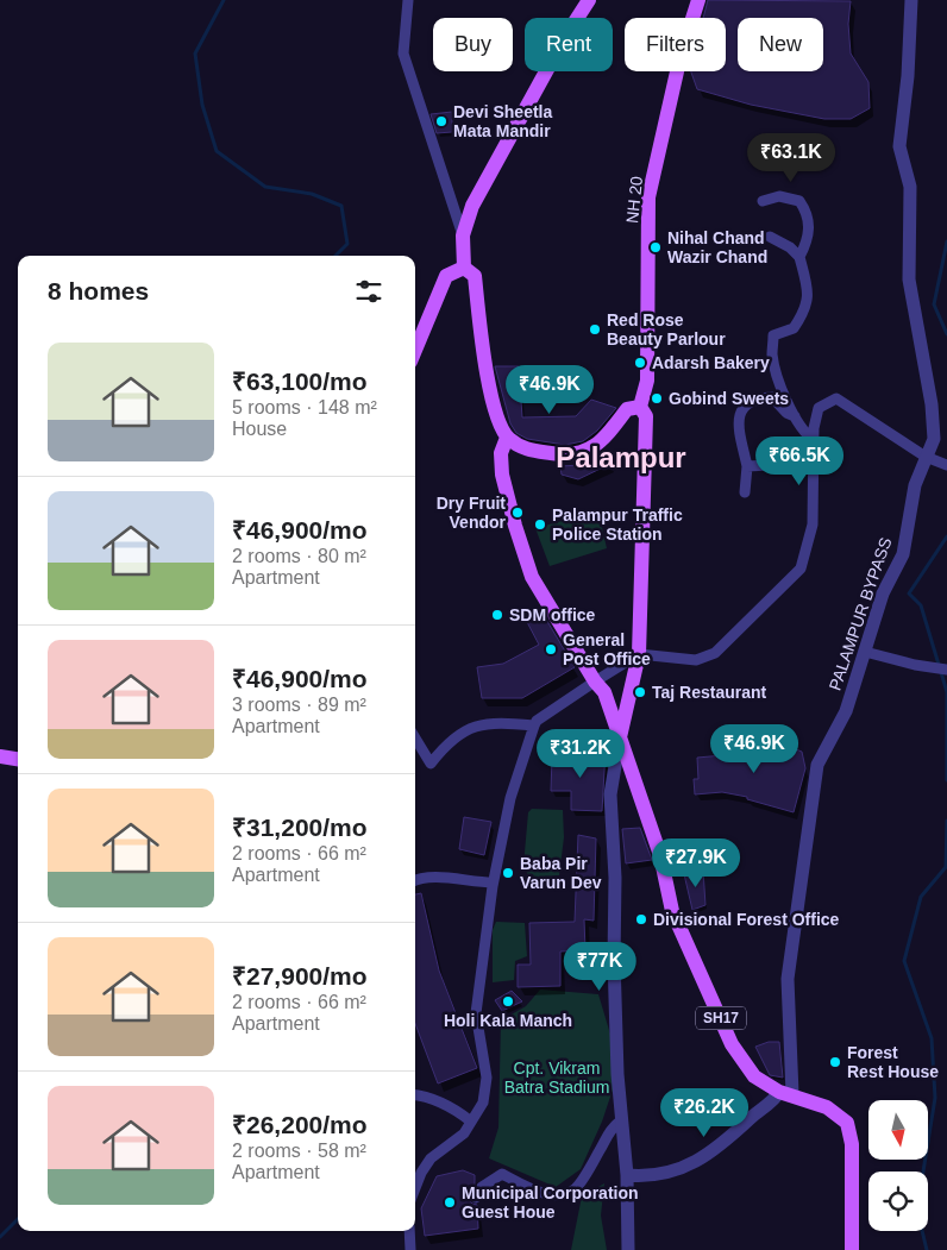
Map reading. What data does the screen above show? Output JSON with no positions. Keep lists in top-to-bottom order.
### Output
{
  "streets": {
    "main road": ["NH 20", "SH17"],
    "street": ["PALAMPUR BYPASS"]
  },
  "crossings": [
    ["PALAMPUR BYPASS", "SH17"]
  ],
  "districts": ["Palampur"],
  "parks": ["Cpt. Vikram Batra Stadium"],
  "places": [
    "Devi Sheetla Mata Mandir",
    "Nihal Chand Wazir Chand",
    "Red Rose Beauty Parlour",
    "Adarsh Bakery",
    "Gobind Sweets",
    "Dry Fruit Vendor",
    "Palampur Traffic Police Station",
    "SDM office",
    "General Post Office",
    "Taj Restaurant",
    "Baba Pir Varun Dev",
    "Divisional Forest Office",
    "Holi Kala Manch",
    "Forest Rest House",
    "Municipal Corporation Guest Houe"
  ],
  "north": "bottom",
  "page": {
    "chip": [
      "Buy",
      "Rent",
      "Filters",
      "New"
    ],
    "price": [
      "₹63.1K",
      "₹46.9K",
      "₹66.5K",
      "₹46.9K",
      "₹31.2K",
      "₹27.9K",
      "₹77K",
      "₹26.2K"
    ],
    "heading": "8 homes",
    "list": [
      {
        "name": "₹63,100/mo",
        "note": "5 rooms · 148 m² · House"
      },
      {
        "name": "₹46,900/mo",
        "note": "2 rooms · 80 m² · Apartment"
      },
      {
        "name": "₹46,900/mo",
        "note": "3 rooms · 89 m² · Apartment"
      },
      {
        "name": "₹31,200/mo",
        "note": "2 rooms · 66 m² · Apartment"
      },
      {
        "name": "₹27,900/mo",
        "note": "2 rooms · 66 m² · Apartment"
      },
      {
        "name": "₹26,200/mo",
        "note": "2 rooms · 58 m² · Apartment"
      }
    ]
  }
}
